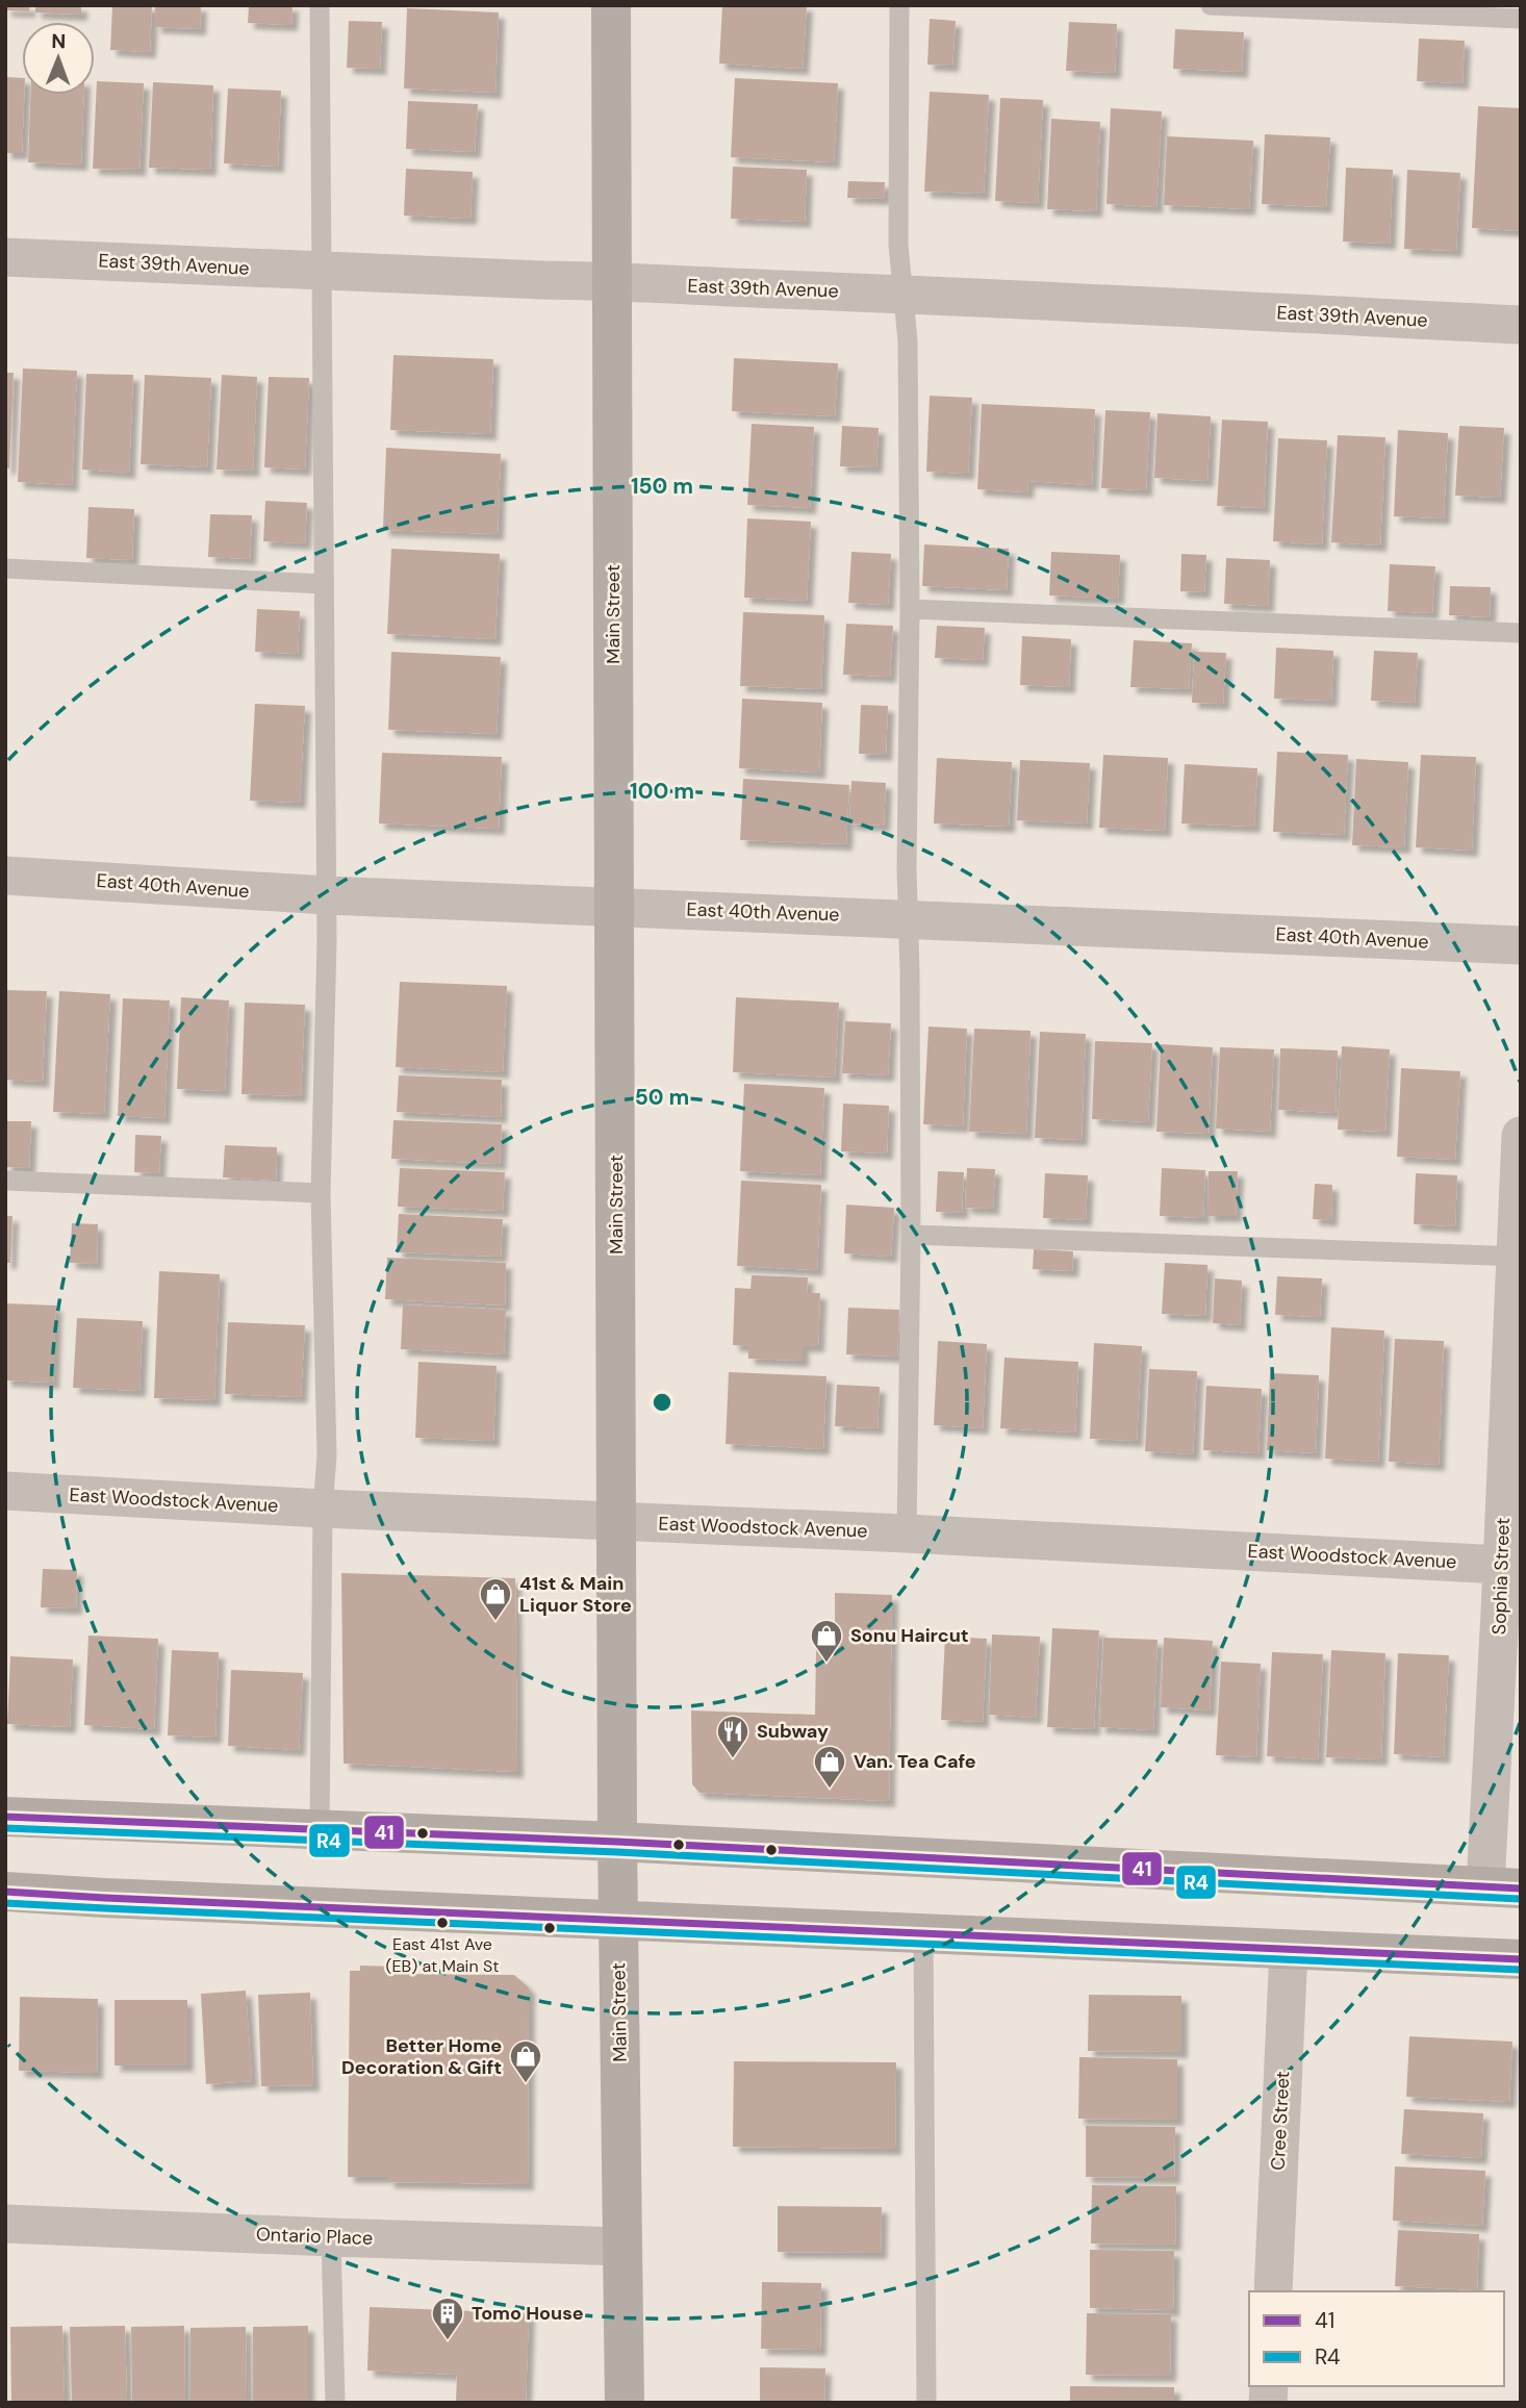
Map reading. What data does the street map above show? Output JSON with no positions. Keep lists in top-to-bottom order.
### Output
{
  "streets": {
    "main road": ["Main Street"],
    "street": [
      "East 39th Avenue",
      "East 40th Avenue",
      "East Woodstock Avenue",
      "Sophia Street",
      "Cree Street",
      "Ontario Place"
    ]
  },
  "crossings": [
    ["East 39th Avenue", "Main Street"],
    ["Main Street", "East 40th Avenue"],
    ["Main Street", "East Woodstock Avenue"],
    ["Main Street", "Ontario Place"],
    ["East Woodstock Avenue", "Sophia Street"]
  ],
  "places": {
    "shop": [
      "41st & Main Liquor Store",
      "Sonu Haircut",
      "Van. Tea Cafe",
      "Better Home Decoration & Gift"
    ],
    "restaurant": ["Subway"],
    "other": ["East 41st Ave (EB) at Main St"],
    "building": ["Tomo House"]
  },
  "lines": ["transit line 41", "transit line R4"],
  "legend": ["41", "R4"],
  "north": "top",
  "rings": ["150 m", "100 m", "50 m"]
}
